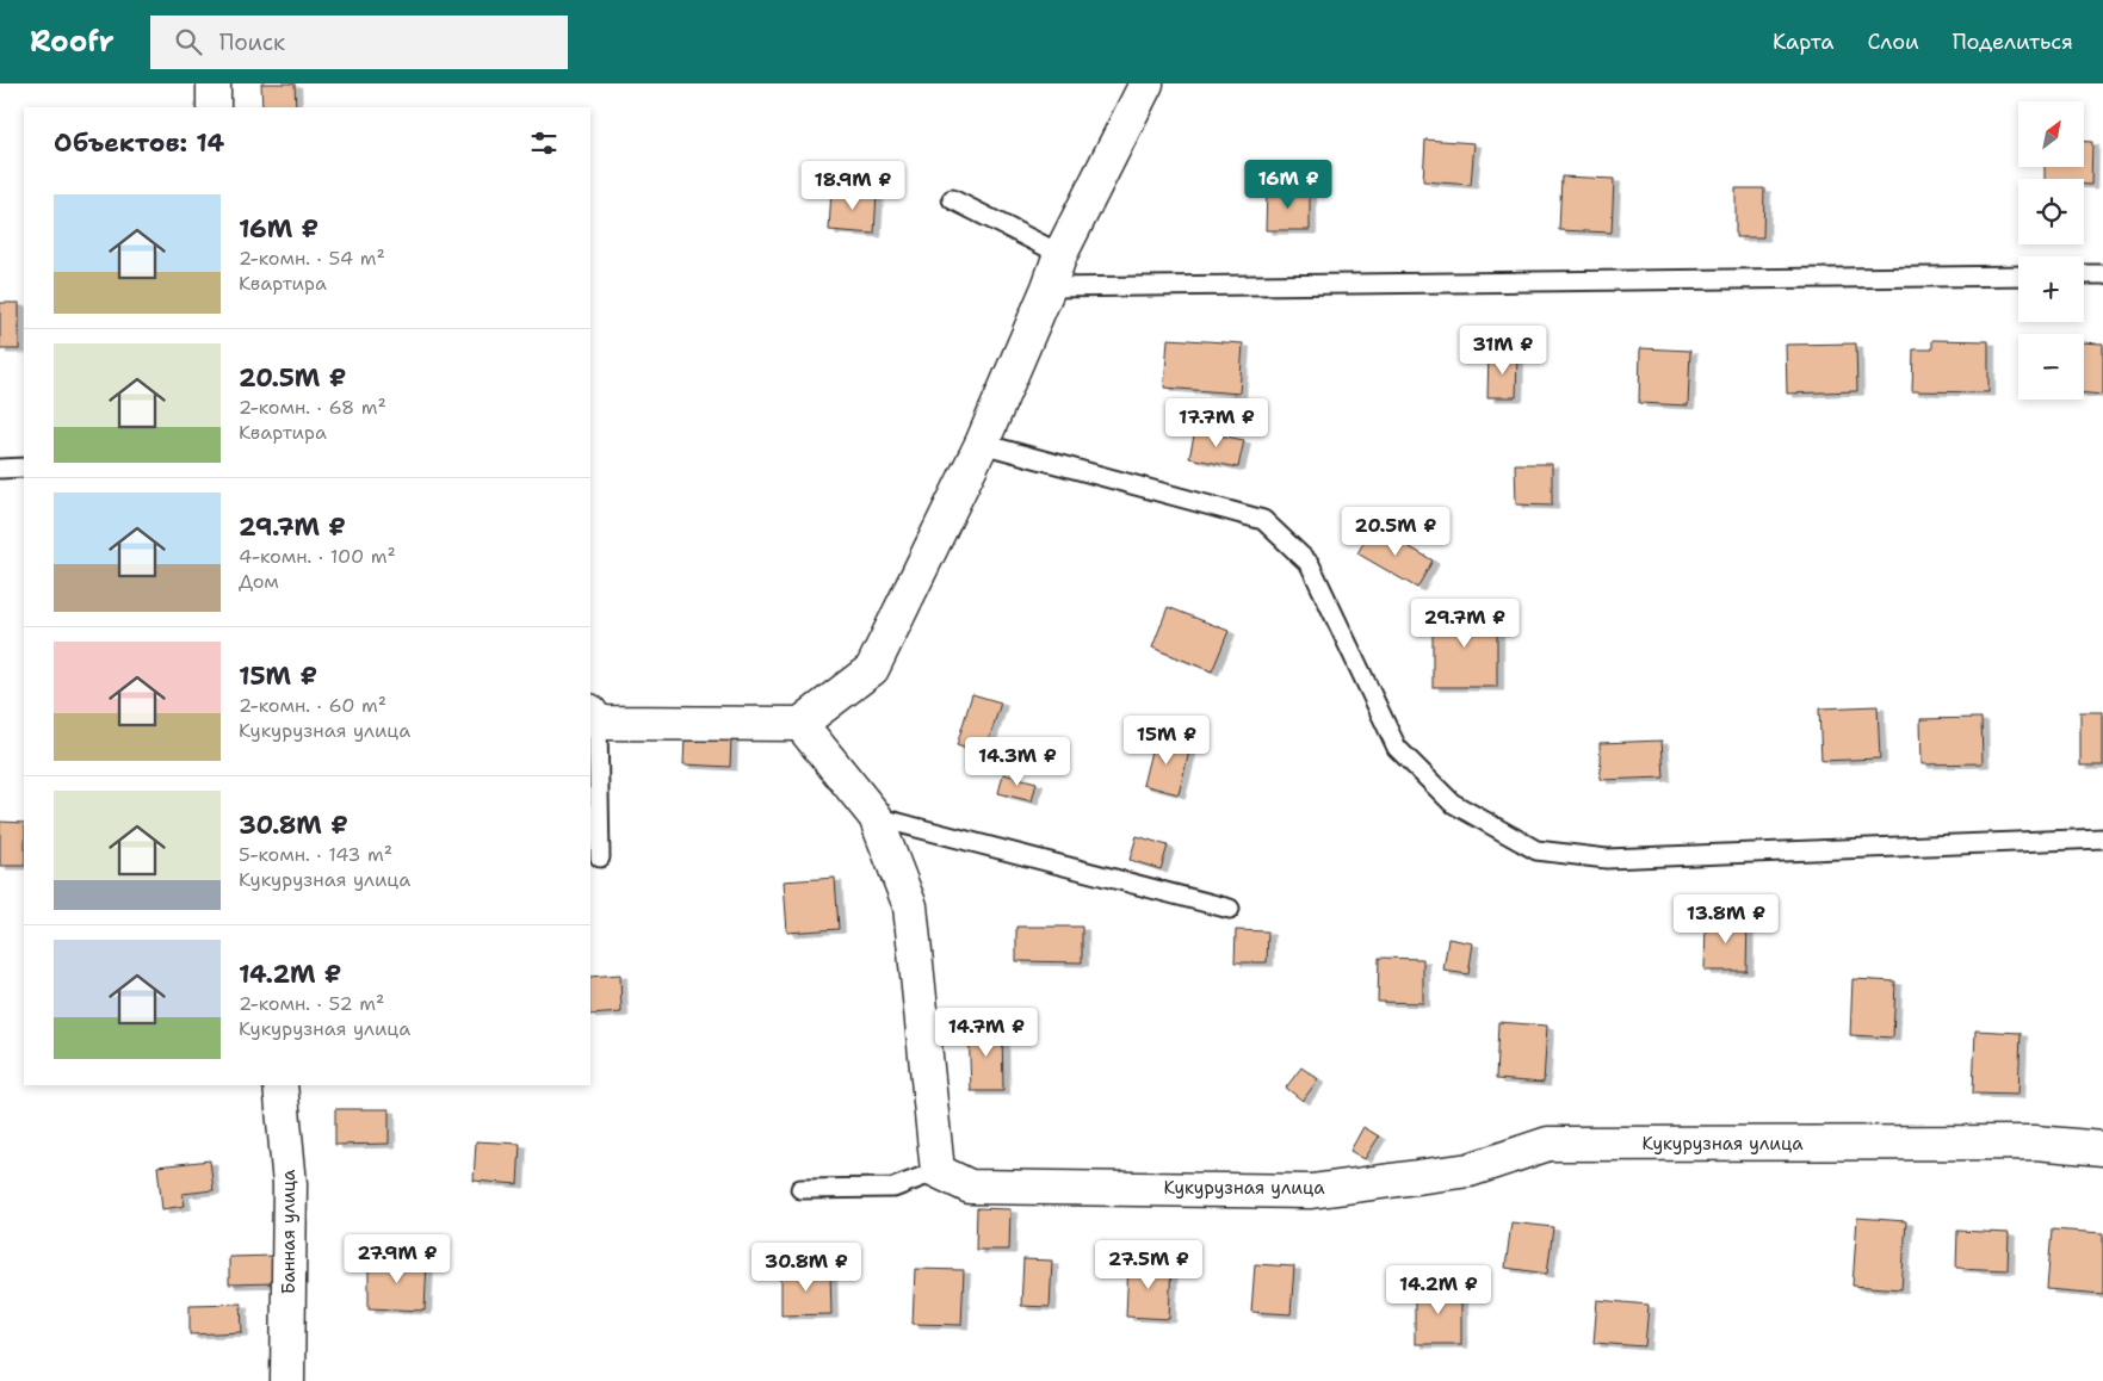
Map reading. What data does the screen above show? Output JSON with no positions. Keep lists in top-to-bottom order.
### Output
{
  "streets": {
    "street": ["Кукурузная улица", "Банная улица"]
  },
  "north": "top right",
  "page": {
    "header": "Roofr",
    "search": "Поиск",
    "nav": ["Карта", "Слои", "Поделиться"],
    "map_buttons": ["+", "−"],
    "heading": "Объектов: 14",
    "price": [
      "16M ₽",
      "18.9M ₽",
      "31M ₽",
      "17.7M ₽",
      "20.5M ₽",
      "29.7M ₽",
      "15M ₽",
      "14.3M ₽",
      "13.8M ₽",
      "14.7M ₽",
      "27.9M ₽",
      "27.5M ₽",
      "30.8M ₽",
      "14.2M ₽"
    ],
    "list": [
      {
        "name": "16M ₽",
        "note": "2-комн. · 54 m² · Квартира"
      },
      {
        "name": "20.5M ₽",
        "note": "2-комн. · 68 m² · Квартира"
      },
      {
        "name": "29.7M ₽",
        "note": "4-комн. · 100 m² · Дом"
      },
      {
        "name": "15M ₽",
        "note": "2-комн. · 60 m² · Кукурузная улица"
      },
      {
        "name": "30.8M ₽",
        "note": "5-комн. · 143 m² · Кукурузная улица"
      },
      {
        "name": "14.2M ₽",
        "note": "2-комн. · 52 m² · Кукурузная улица"
      }
    ]
  }
}
